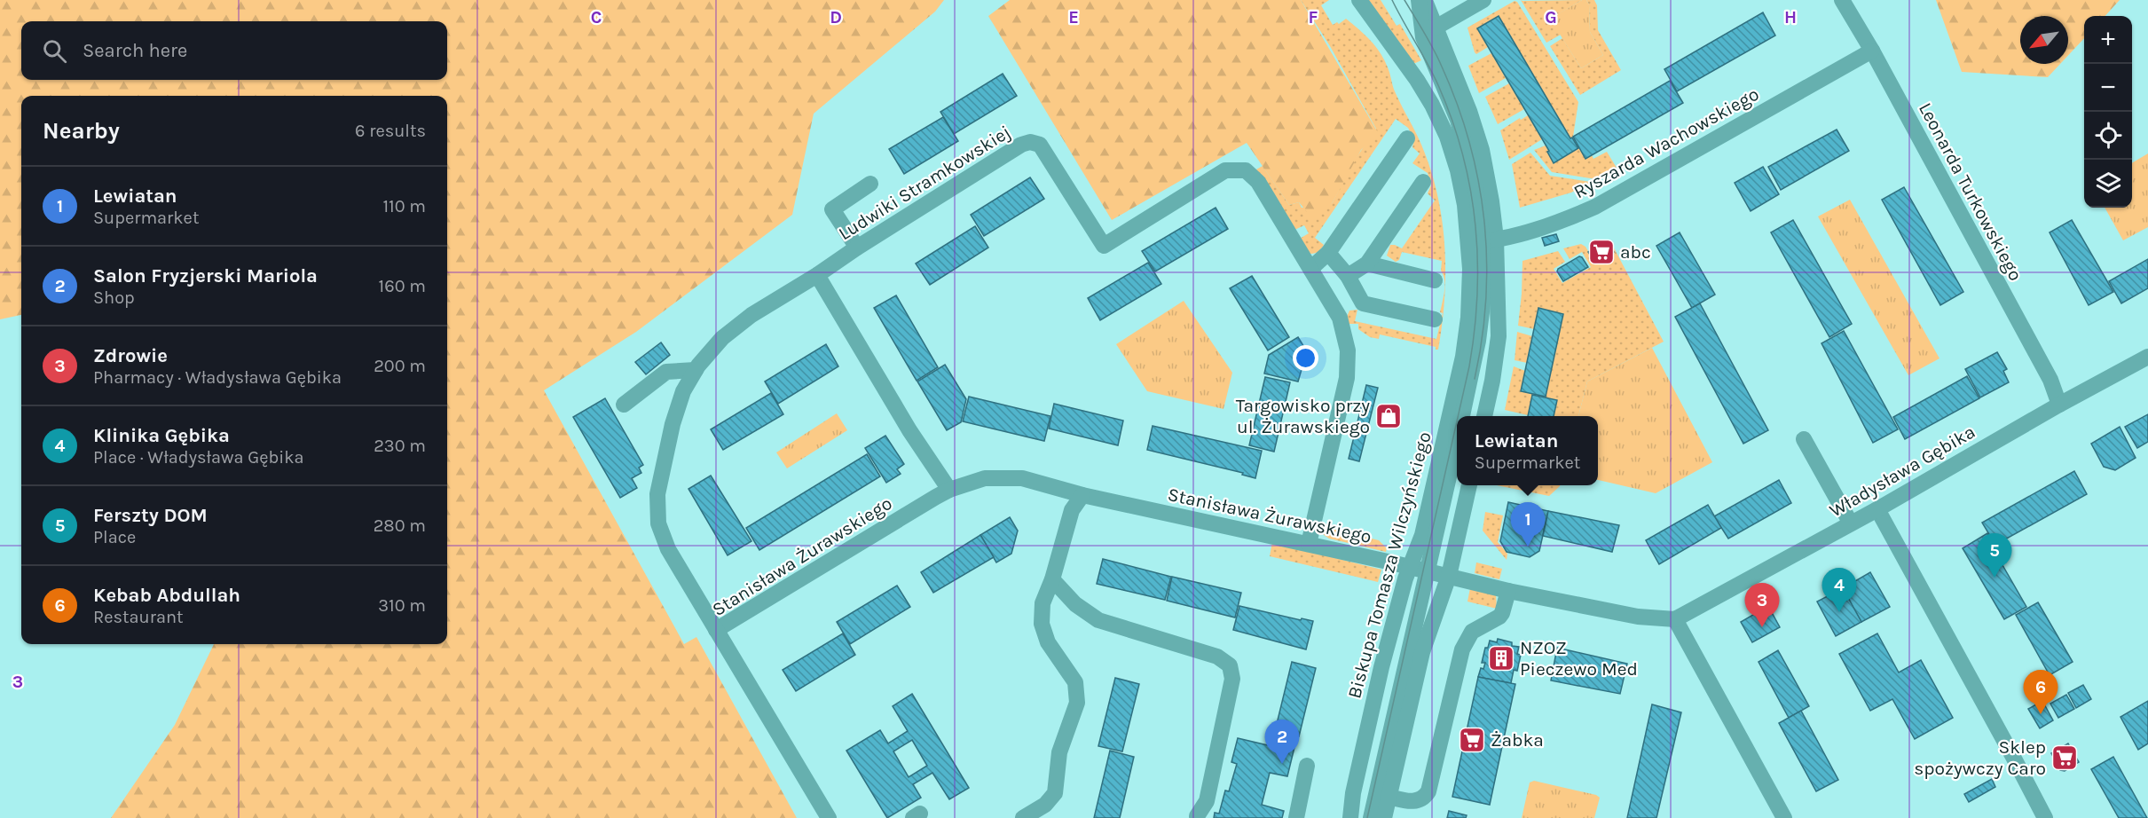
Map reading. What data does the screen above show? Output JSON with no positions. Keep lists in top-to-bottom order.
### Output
{
  "streets": {
    "street": [
      "Ryszarda Wachowskiego",
      "Ludwiki Stramkowskiej",
      "Leonarda Turkowskiego",
      "Władysława Gębika",
      "Stanisława Żurawskiego",
      "Biskupa Tomasza Wilczyńskiego"
    ]
  },
  "crossings": [
    ["Ryszarda Wachowskiego", "Leonarda Turkowskiego"],
    ["Ryszarda Wachowskiego", "Biskupa Tomasza Wilczyńskiego"],
    ["Ludwiki Stramkowskiej", "Stanisława Żurawskiego"],
    ["Leonarda Turkowskiego", "Władysława Gębika"],
    ["Stanisława Żurawskiego", "Biskupa Tomasza Wilczyńskiego"]
  ],
  "places": {
    "supermarket": ["abc", "Żabka", "Sklep spożywczy Caro"],
    "shop": ["Targowisko przy ul. Żurawskiego"],
    "building": ["NZOZ Pieczewo Med"]
  },
  "north": "bottom left",
  "page": {
    "map_buttons": ["+", "−"],
    "search": "Search here",
    "heading": ["Nearby", "6 results"],
    "list": [
      {
        "mark": "1",
        "name": "Lewiatan",
        "note": "Supermarket",
        "value": "110 m"
      },
      {
        "mark": "2",
        "name": "Salon Fryzjerski Mariola",
        "note": "Shop",
        "value": "160 m"
      },
      {
        "mark": "3",
        "name": "Zdrowie",
        "note": "Pharmacy · Władysława Gębika",
        "value": "200 m"
      },
      {
        "mark": "4",
        "name": "Klinika Gębika",
        "note": "Place · Władysława Gębika",
        "value": "230 m"
      },
      {
        "mark": "5",
        "name": "Ferszty DOM",
        "note": "Place",
        "value": "280 m"
      },
      {
        "mark": "6",
        "name": "Kebab Abdullah",
        "note": "Restaurant",
        "value": "310 m"
      }
    ],
    "popup": ["Lewiatan", "Supermarket"],
    "pins": [
      "1",
      "5",
      "4",
      "3",
      "6",
      "2"
    ]
  },
  "grid": {
    "columns": [
      "C",
      "D",
      "E",
      "F",
      "G",
      "H"
    ],
    "rows": ["3"]
  }
}
